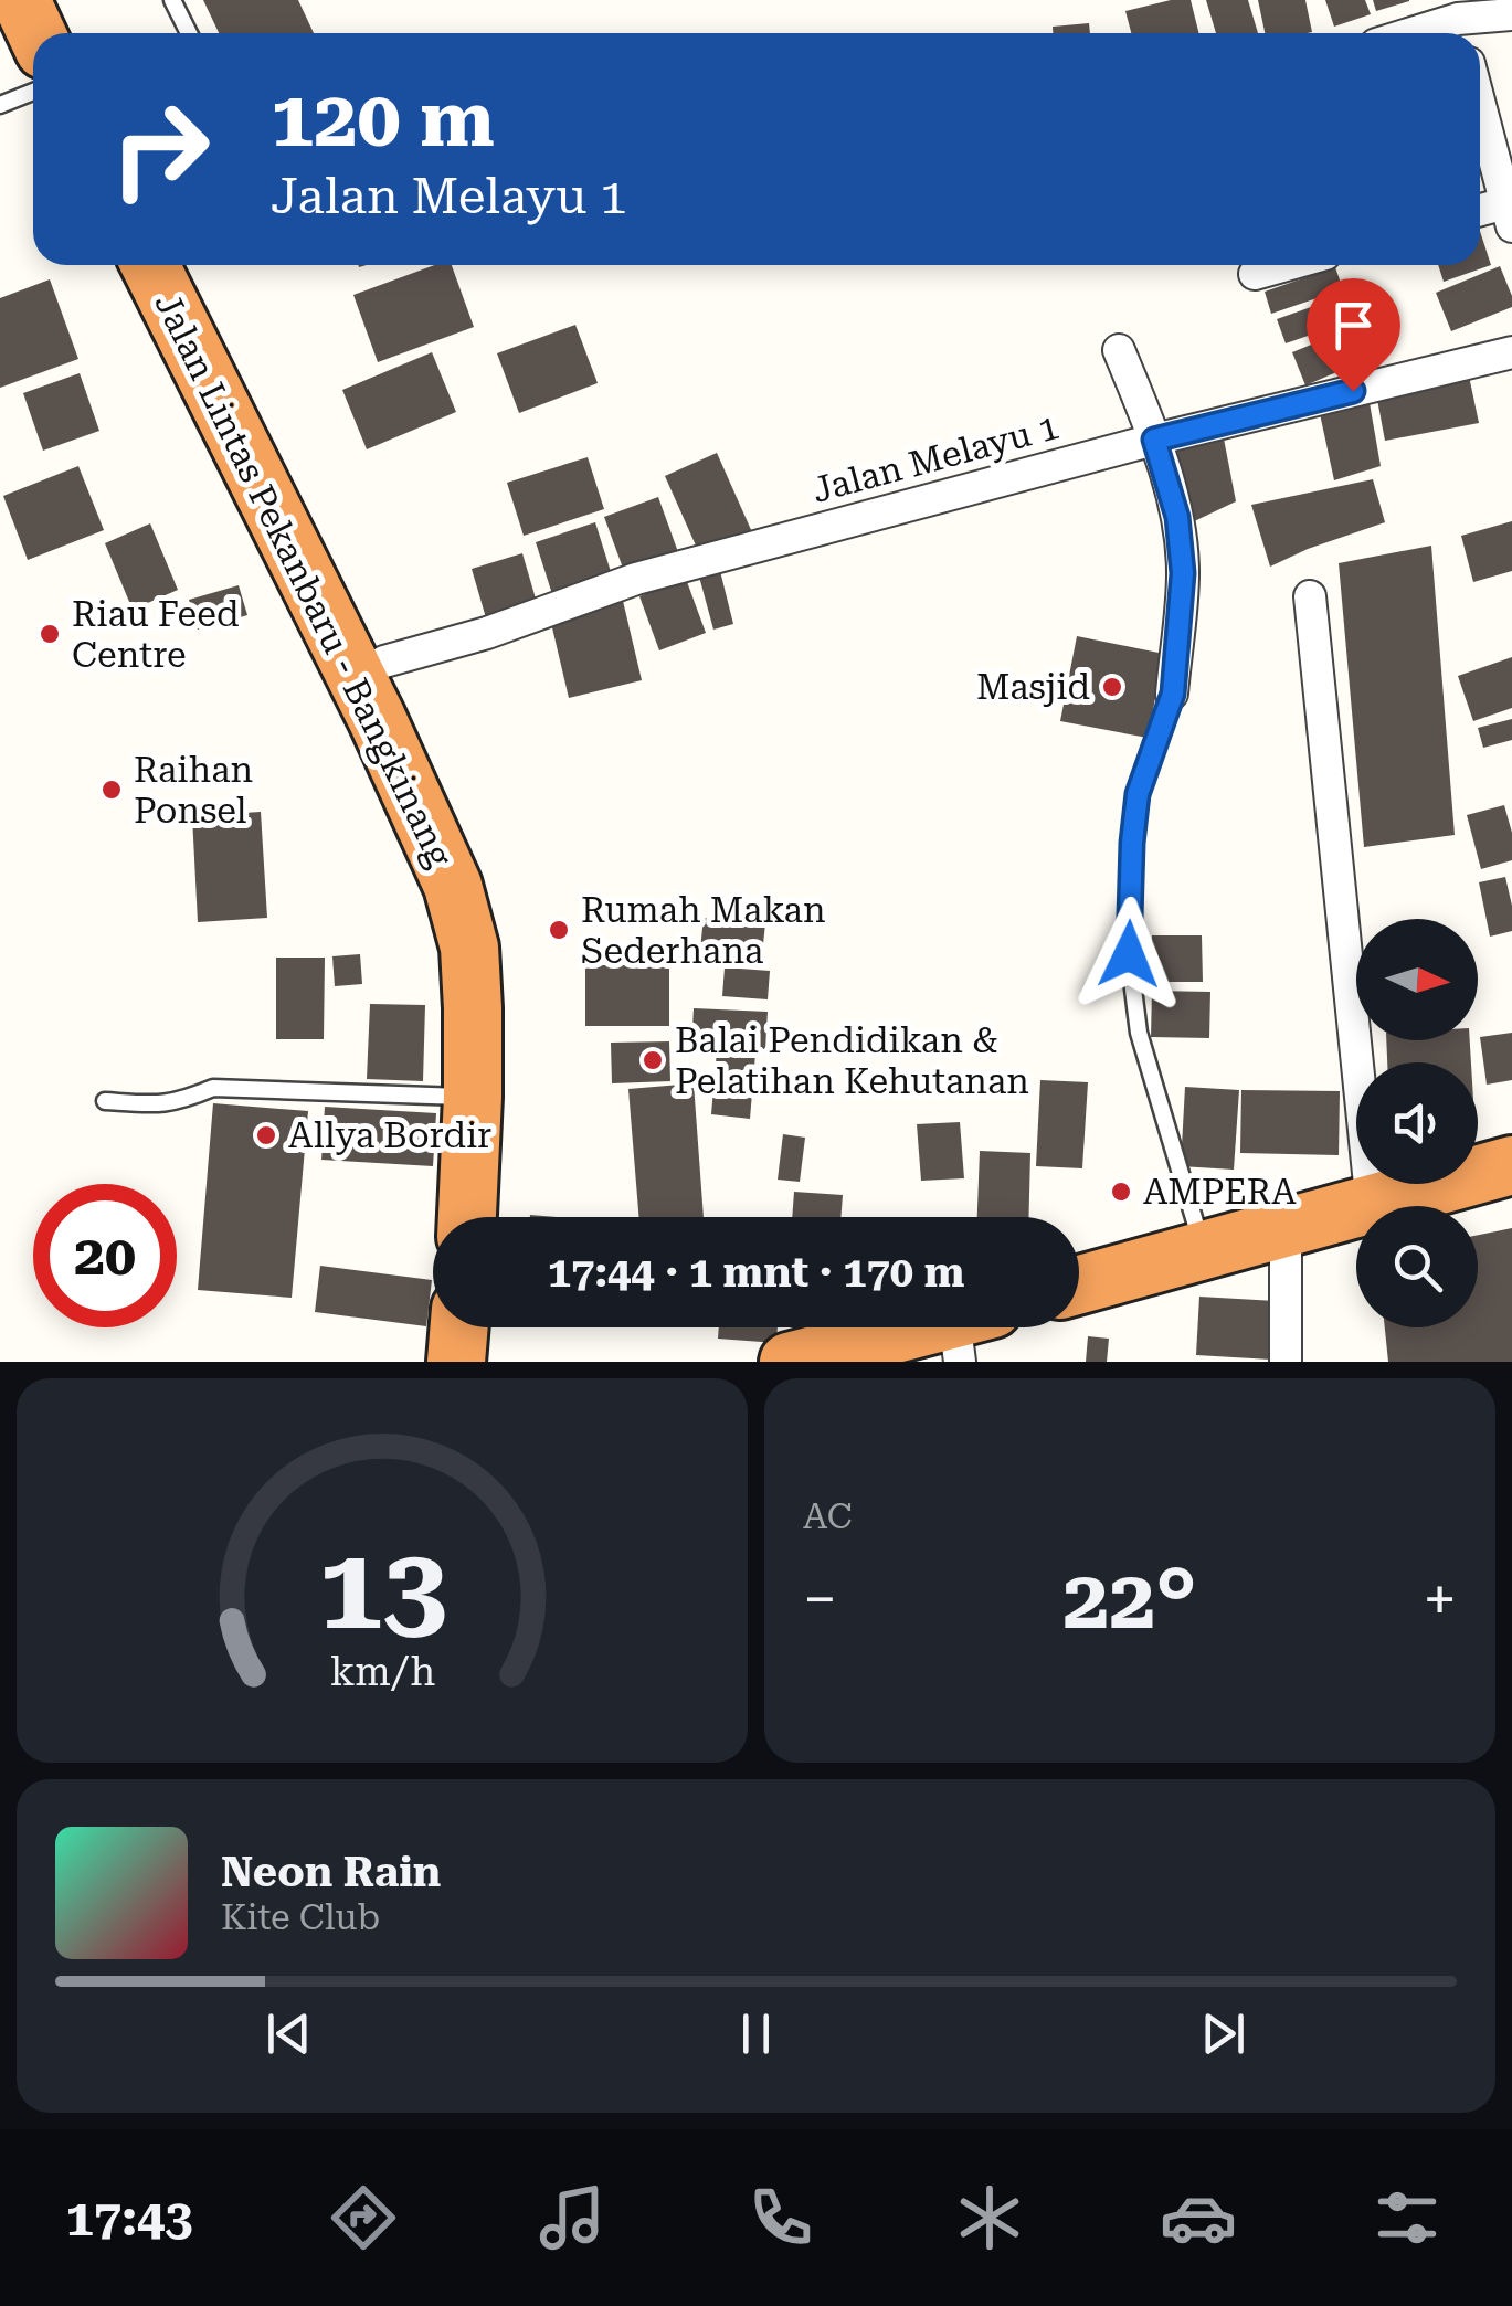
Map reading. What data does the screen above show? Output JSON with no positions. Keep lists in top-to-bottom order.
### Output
{
  "streets": {
    "highway": ["Jalan Lintas Pekanbaru - Bangkinang"],
    "street": ["Jalan Melayu 1"]
  },
  "crossings": [
    ["Jalan Melayu 1", "Jalan Lintas Pekanbaru - Bangkinang"]
  ],
  "places": [
    "Riau Feed Centre",
    "Masjid",
    "Raihan Ponsel",
    "Rumah Makan Sederhana",
    "Balai Pendidikan & Pelatihan Kehutanan",
    "Allya Bordir",
    "AMPERA"
  ],
  "north": "right",
  "page": {
    "turn": ["120 m", "Jalan Melayu 1"],
    "limit": "20",
    "trip": "17:44 · 1 mnt · 170 m",
    "tile": "AC",
    "heat": ["−", "22°", "+"],
    "song": ["Neon Rain", "Kite Club"],
    "tabs": "17:43",
    "gauge": ["13", "km/h"]
  }
}
